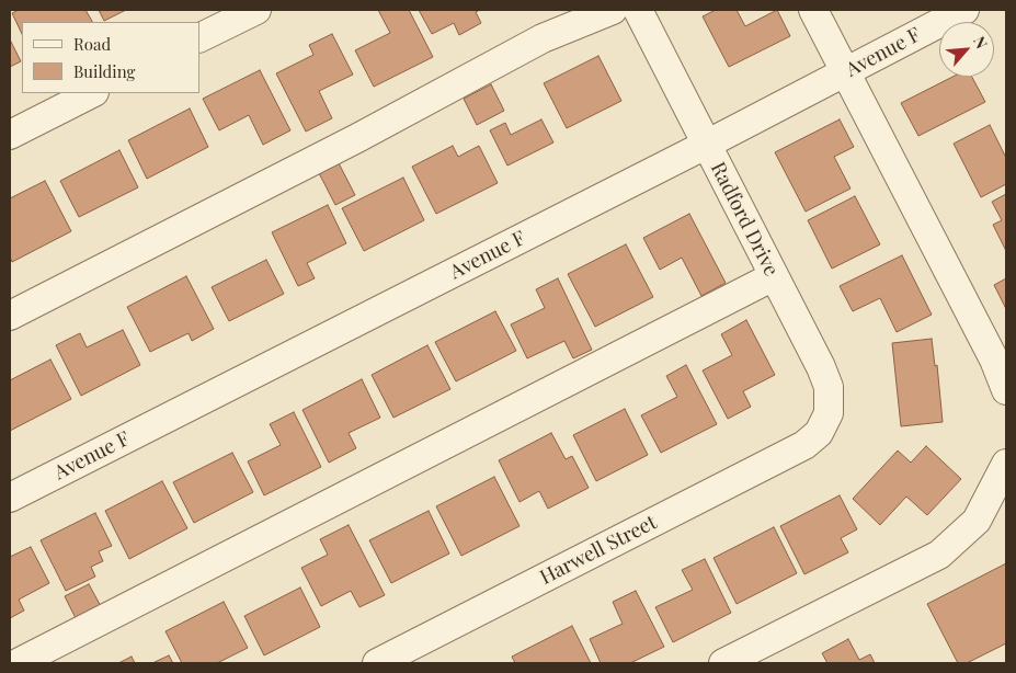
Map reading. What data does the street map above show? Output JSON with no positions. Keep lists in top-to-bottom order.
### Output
{
  "streets": {
    "street": ["Avenue F", "Radford Drive", "Harwell Street"]
  },
  "crossings": [
    ["Avenue F", "Radford Drive"],
    ["Radford Drive", "Harwell Street"]
  ],
  "legend": ["Road", "Building"],
  "north": "top right"
}
